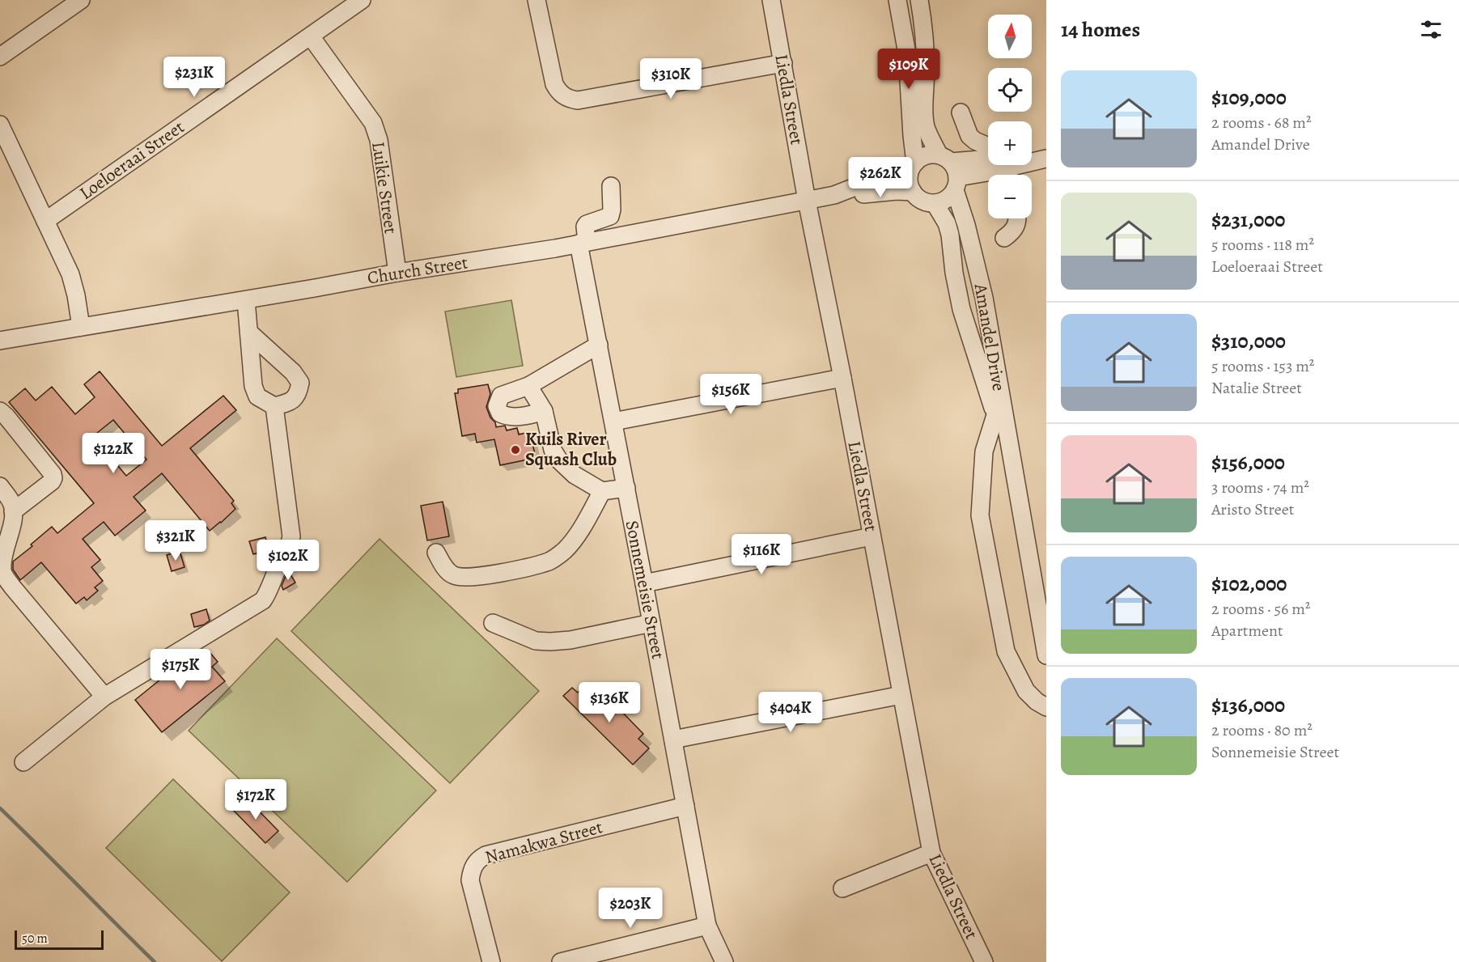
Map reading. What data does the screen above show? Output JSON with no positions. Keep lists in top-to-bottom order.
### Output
{
  "streets": {
    "street": [
      "Liedla Street",
      "Loeloeraai Street",
      "Luikie Street",
      "Church Street",
      "Amandel Drive",
      "Sonnemeisie Street",
      "Namakwa Street"
    ]
  },
  "crossings": [
    ["Liedla Street", "Church Street"],
    ["Loeloeraai Street", "Luikie Street"],
    ["Luikie Street", "Church Street"],
    ["Church Street", "Amandel Drive"],
    ["Church Street", "Sonnemeisie Street"],
    ["Sonnemeisie Street", "Namakwa Street"]
  ],
  "places": ["Kuils River Squash Club"],
  "scale_bar": "50 m",
  "north": "top",
  "page": {
    "heading": "14 homes",
    "map_buttons": ["+", "−"],
    "price": [
      "$109K",
      "$231K",
      "$310K",
      "$262K",
      "$156K",
      "$122K",
      "$321K",
      "$116K",
      "$102K",
      "$175K",
      "$136K",
      "$404K",
      "$172K",
      "$203K"
    ],
    "list": [
      {
        "name": "$109,000",
        "note": "2 rooms · 68 m² · Amandel Drive"
      },
      {
        "name": "$231,000",
        "note": "5 rooms · 118 m² · Loeloeraai Street"
      },
      {
        "name": "$310,000",
        "note": "5 rooms · 153 m² · Natalie Street"
      },
      {
        "name": "$156,000",
        "note": "3 rooms · 74 m² · Aristo Street"
      },
      {
        "name": "$102,000",
        "note": "2 rooms · 56 m² · Apartment"
      },
      {
        "name": "$136,000",
        "note": "2 rooms · 80 m² · Sonnemeisie Street"
      }
    ],
    "scale": "50 m"
  }
}
